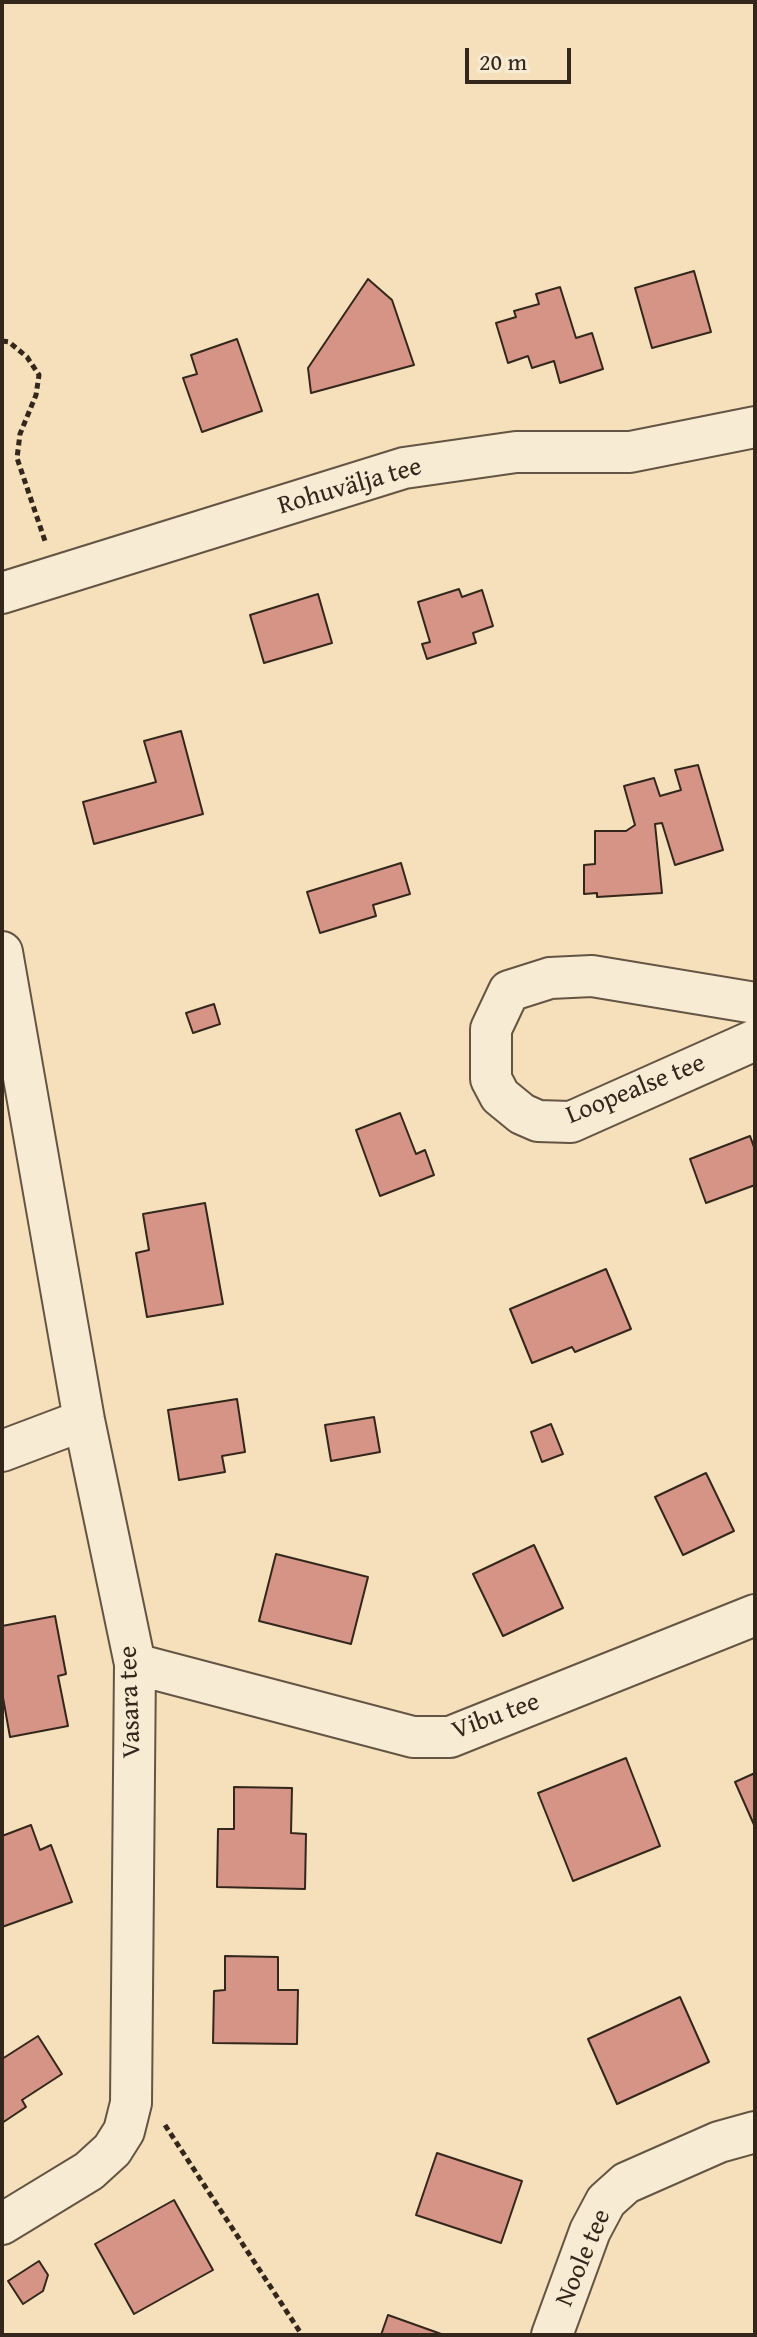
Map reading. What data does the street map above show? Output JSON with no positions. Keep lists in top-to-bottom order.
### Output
{
  "streets": {
    "street": [
      "Rohuvälja tee",
      "Loopealse tee",
      "Vasara tee",
      "Vibu tee",
      "Noole tee"
    ]
  },
  "crossings": [
    ["Vasara tee", "Vibu tee"]
  ],
  "scale_bar": "20 m"
}
